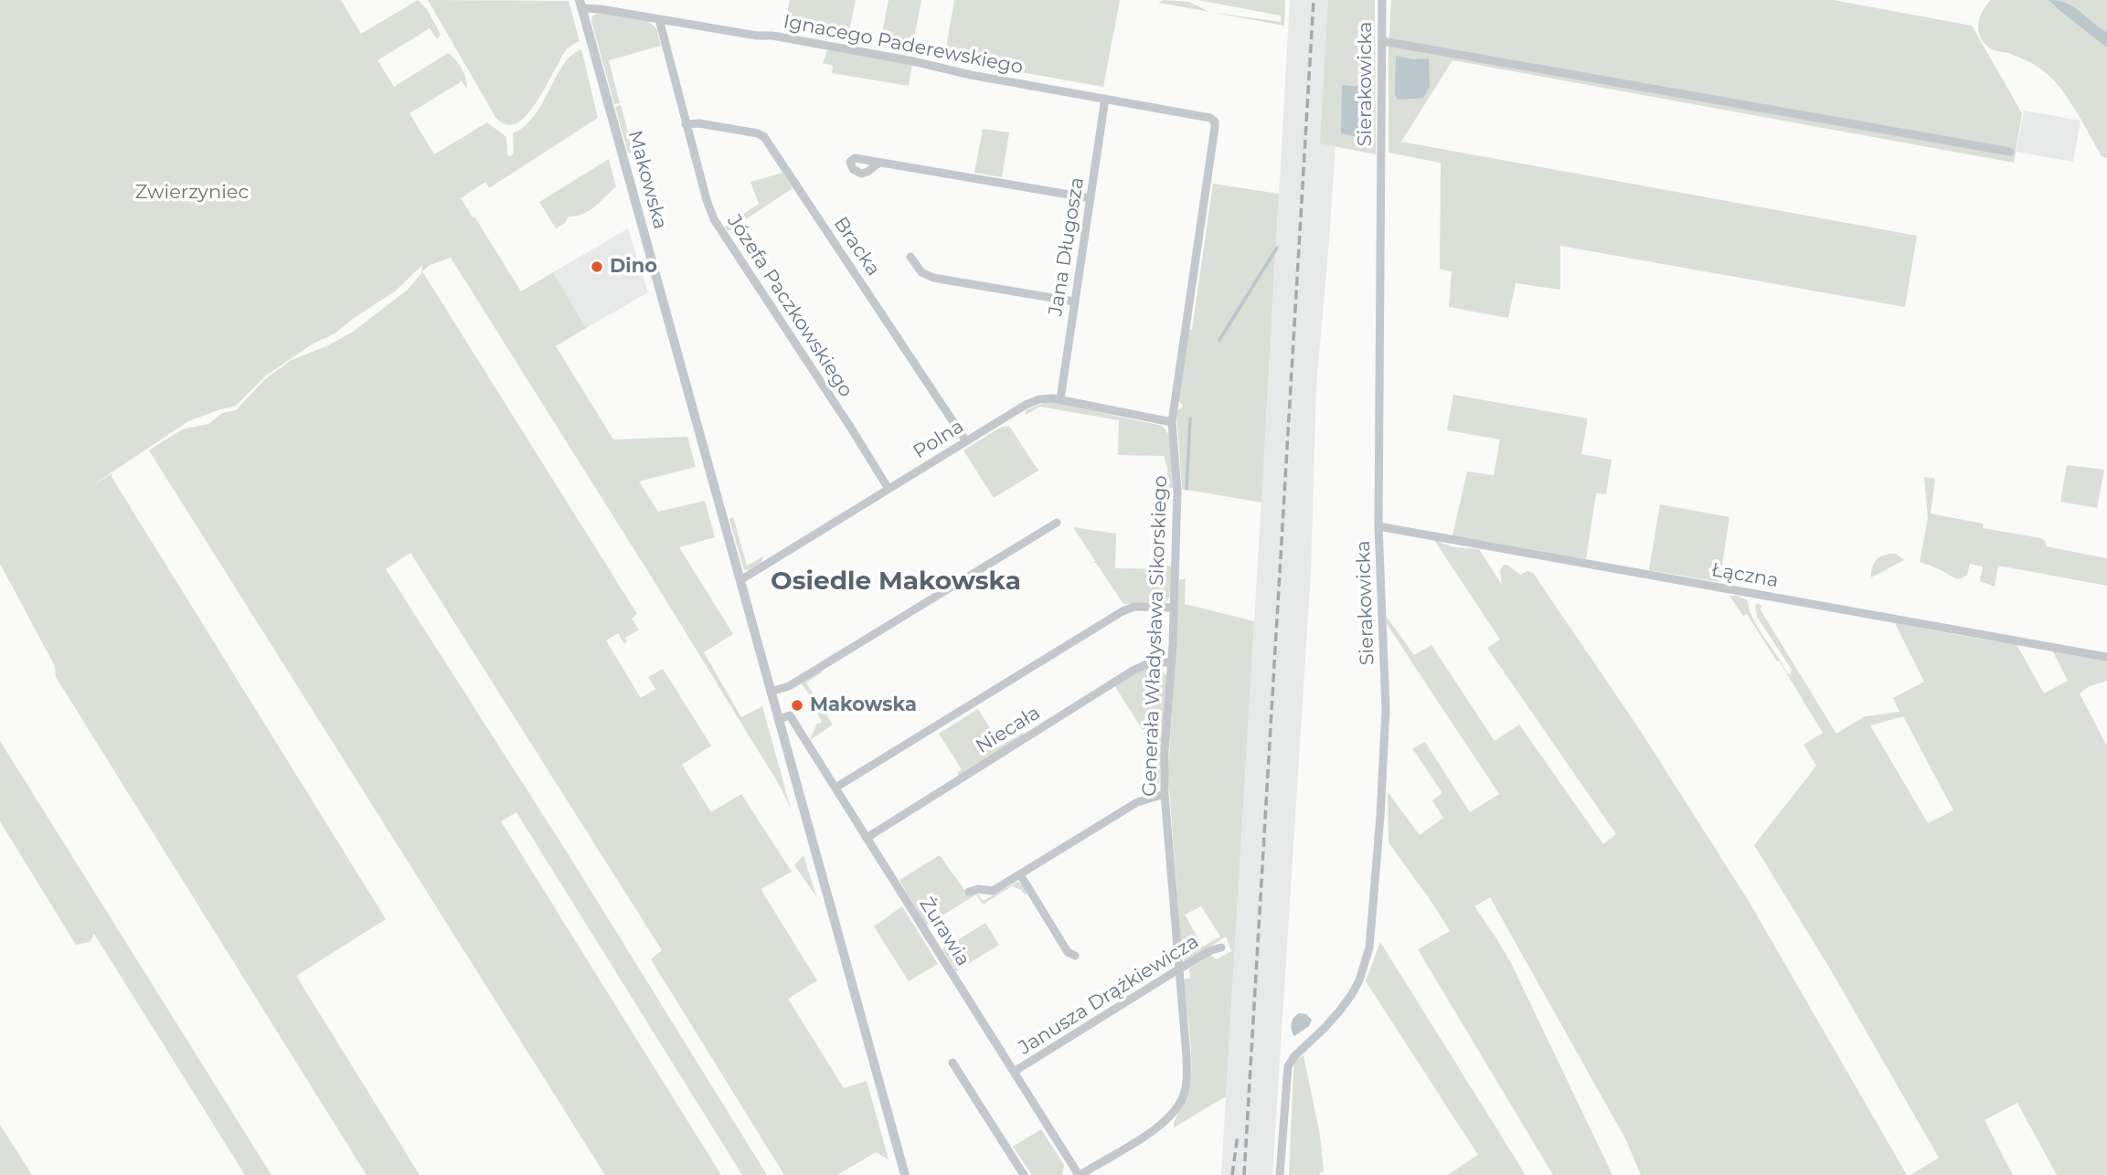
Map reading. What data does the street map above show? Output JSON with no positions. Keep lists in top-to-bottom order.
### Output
{
  "streets": {
    "street": [
      "Ignacego Paderewskiego",
      "Sierakowicka",
      "Makowska",
      "Bracka",
      "Jana Długosza",
      "Józefa Paczkowskiego",
      "Polna",
      "Łączna",
      "Generała Władysława Sikorskiego",
      "Niecała",
      "Żurawia",
      "Janusza Drążkiewicza"
    ]
  },
  "crossings": [
    ["Ignacego Paderewskiego", "Makowska"],
    ["Ignacego Paderewskiego", "Jana Długosza"],
    ["Ignacego Paderewskiego", "Józefa Paczkowskiego"],
    ["Ignacego Paderewskiego", "Generała Władysława Sikorskiego"],
    ["Sierakowicka", "Łączna"],
    ["Makowska", "Polna"],
    ["Makowska", "Żurawia"],
    ["Bracka", "Józefa Paczkowskiego"],
    ["Bracka", "Polna"],
    ["Jana Długosza", "Polna"],
    ["Józefa Paczkowskiego", "Polna"],
    ["Polna", "Generała Władysława Sikorskiego"],
    ["Generała Władysława Sikorskiego", "Niecała"],
    ["Generała Władysława Sikorskiego", "Żurawia"],
    ["Generała Władysława Sikorskiego", "Janusza Drążkiewicza"],
    ["Niecała", "Żurawia"],
    ["Żurawia", "Janusza Drążkiewicza"]
  ],
  "districts": ["Osiedle Makowska"],
  "parks": ["Zwierzyniec"],
  "places": ["Dino", "Makowska"]
}
